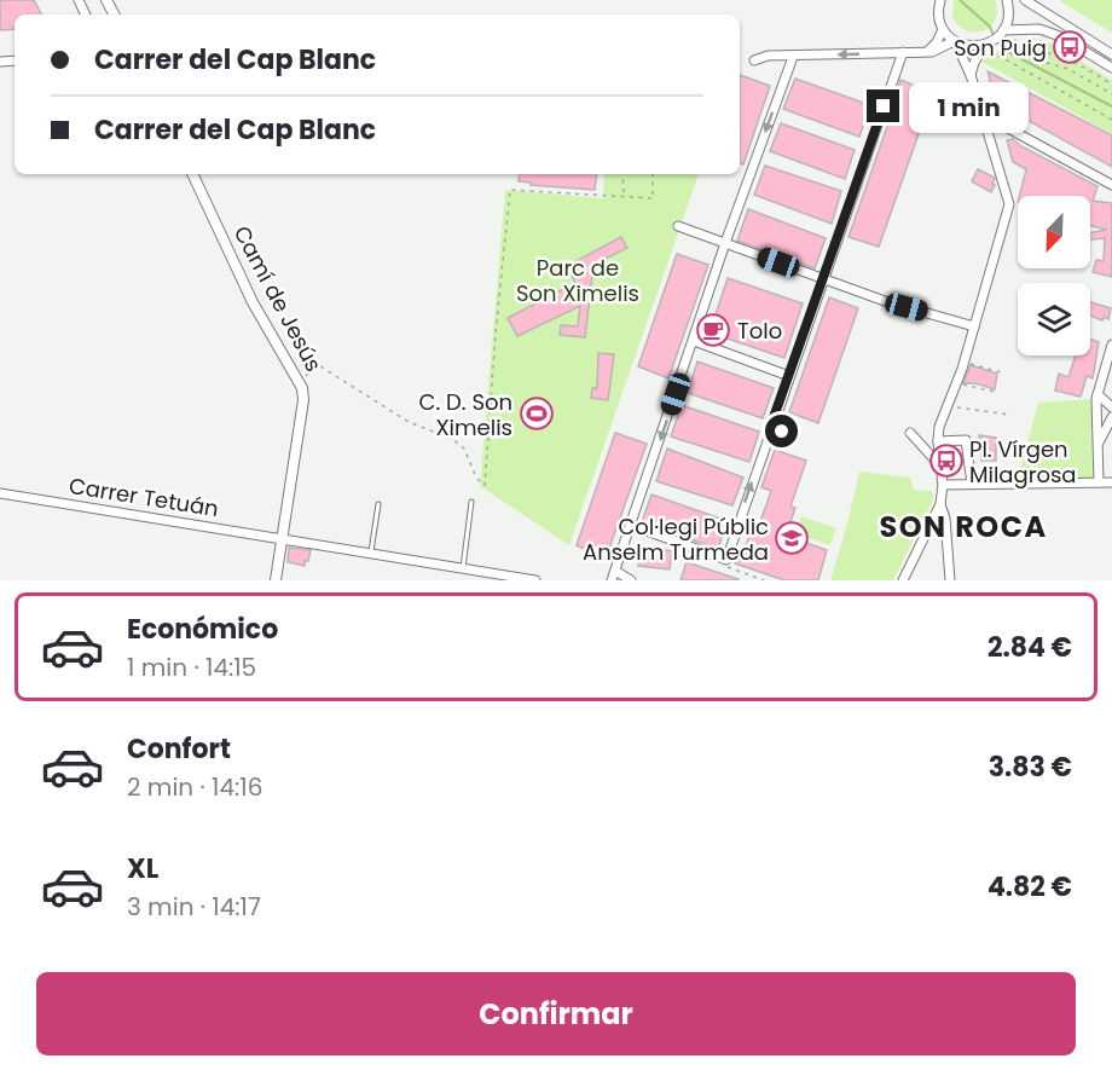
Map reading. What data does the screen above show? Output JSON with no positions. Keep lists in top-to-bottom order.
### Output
{
  "streets": {
    "street": ["Camí de Jesús", "Carrer Tetuán"]
  },
  "crossings": [
    ["Camí de Jesús", "Carrer Tetuán"]
  ],
  "districts": ["SON ROCA"],
  "parks": ["Parc de Son Ximelis"],
  "places": {
    "bus stop": ["Son Puig", "Pl. Vírgen Milagrosa"],
    "cafe": ["Tolo"],
    "sports": ["C. D. Son Ximelis"],
    "school or university": ["Col·legi Públic Anselm Turmeda"]
  },
  "north": "bottom left",
  "page": {
    "banner": ["Carrer del Cap Blanc", "Carrer del Cap Blanc"],
    "bubble": "1 min",
    "list": [
      {
        "name": "Económico",
        "note": "1 min · 14:15",
        "value": "2.84 €"
      },
      {
        "name": "Confort",
        "note": "2 min · 14:16",
        "value": "3.83 €"
      },
      {
        "name": "XL",
        "note": "3 min · 14:17",
        "value": "4.82 €"
      }
    ],
    "buttons": "Confirmar"
  }
}
